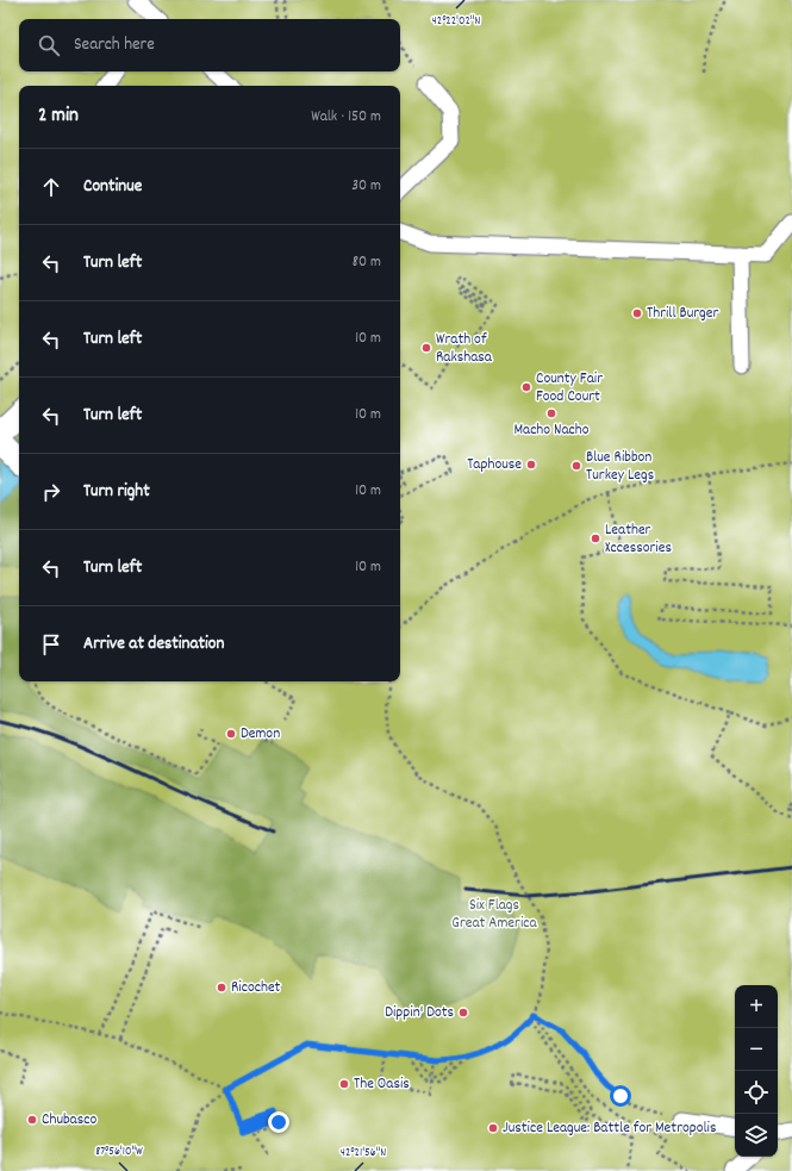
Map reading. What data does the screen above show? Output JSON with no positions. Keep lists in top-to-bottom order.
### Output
{
  "parks": ["Six Flags Great America"],
  "places": [
    "Thrill Burger",
    "Wrath of Rakshasa",
    "County Fair Food Court",
    "Macho Nacho",
    "Taphouse",
    "Blue Ribbon Turkey Legs",
    "Leather Xccessories",
    "Demon",
    "Ricochet",
    "Dippin' Dots",
    "The Oasis",
    "Chubasco",
    "Justice League: Battle for Metropolis"
  ],
  "page": {
    "search": "Search here",
    "heading": ["2 min", "Walk · 150 m"],
    "list": [
      ["Continue", "30 m"],
      ["Turn left", "80 m"],
      ["Turn left", "10 m"],
      ["Turn left", "10 m"],
      ["Turn right", "10 m"],
      ["Turn left", "10 m"],
      "Arrive at destination"
    ],
    "map_buttons": ["+", "−"]
  },
  "coordinates": ["42°22'02\"N", "87°56'10\"W", "42°21'56\"N"]
}
